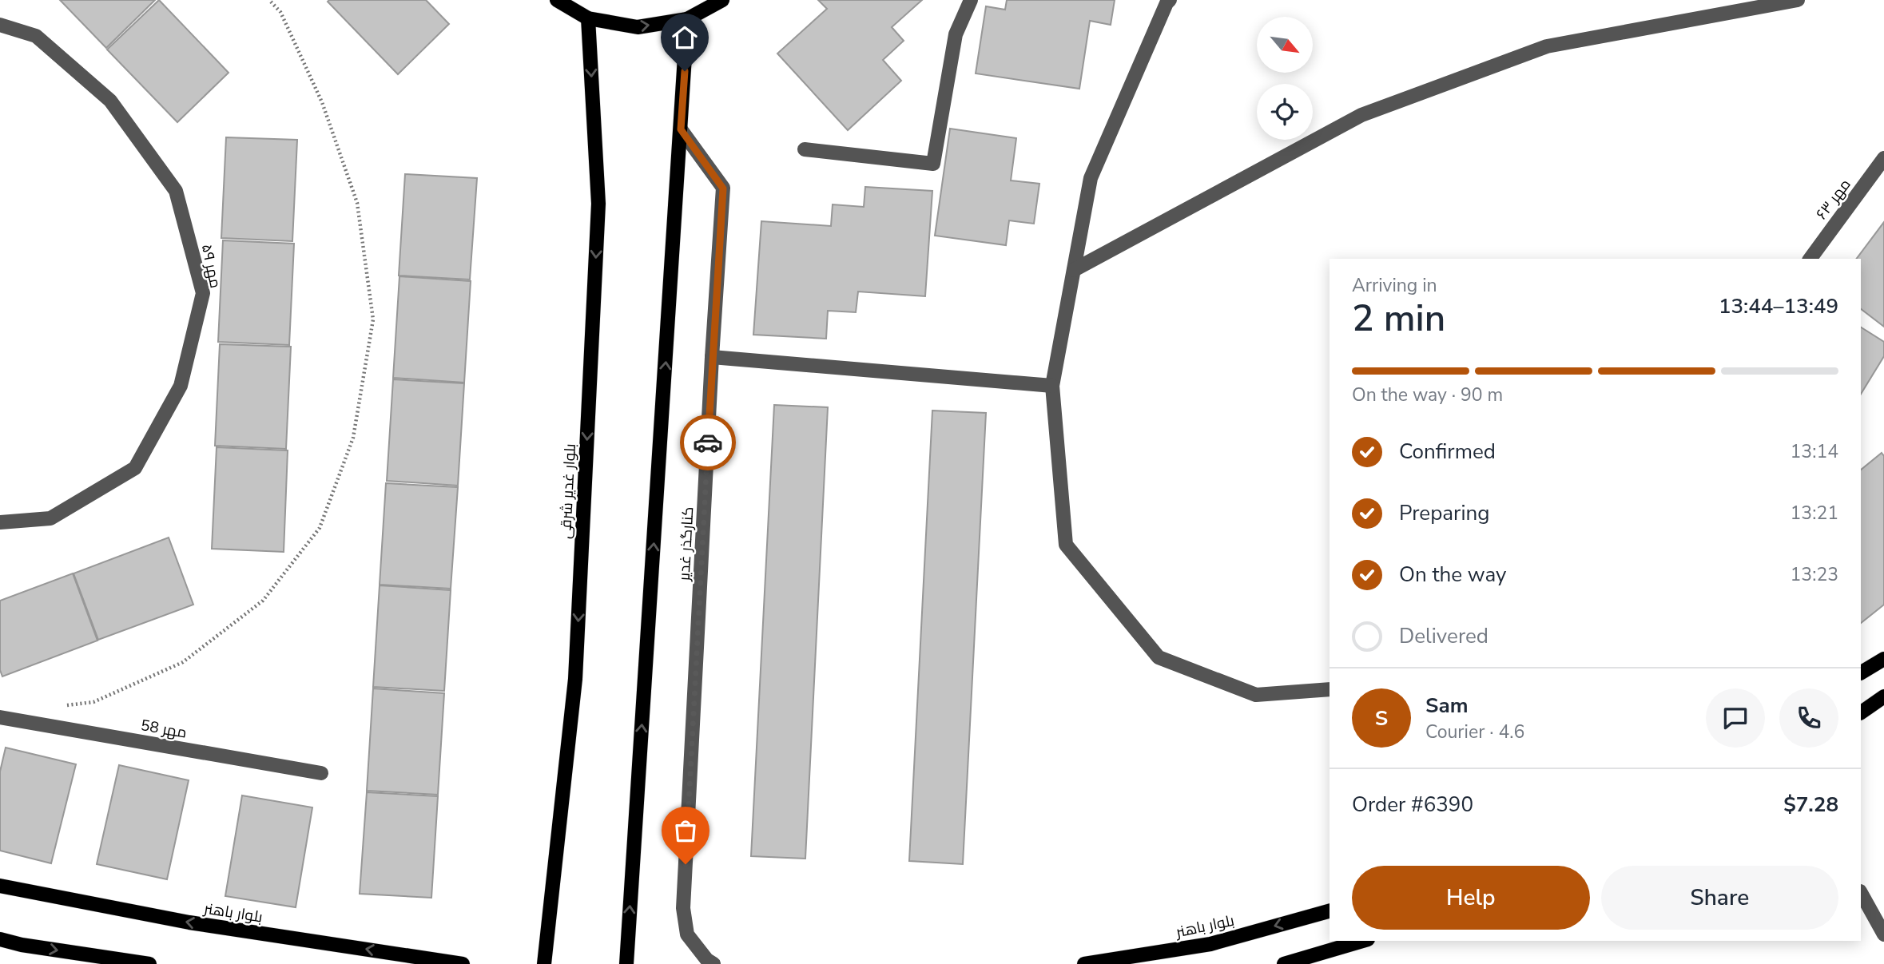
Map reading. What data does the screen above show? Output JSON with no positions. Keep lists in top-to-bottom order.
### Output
{
  "streets": {
    "main road": ["بلوار غدیر شرقی", "بلوار باهنر"],
    "street": [
      "مهر ۶۳",
      "مهر ۵۹",
      "کنارگذر غدیر",
      "مهر 58"
    ]
  },
  "one_way": ["بلوار باهنر"],
  "north": "bottom right",
  "page": {
    "heading": ["2 min", "Arriving in", "13:44–13:49"],
    "panel": [
      "Sam",
      "Courier · 4.6",
      "Order #6390",
      "$7.28"
    ],
    "bar": "On the way · 90 m",
    "list": [
      ["Confirmed", "13:14"],
      ["Preparing", "13:21"],
      ["On the way", "13:23"],
      "Delivered"
    ],
    "round": "S",
    "buttons": ["Help", "Share"]
  }
}
